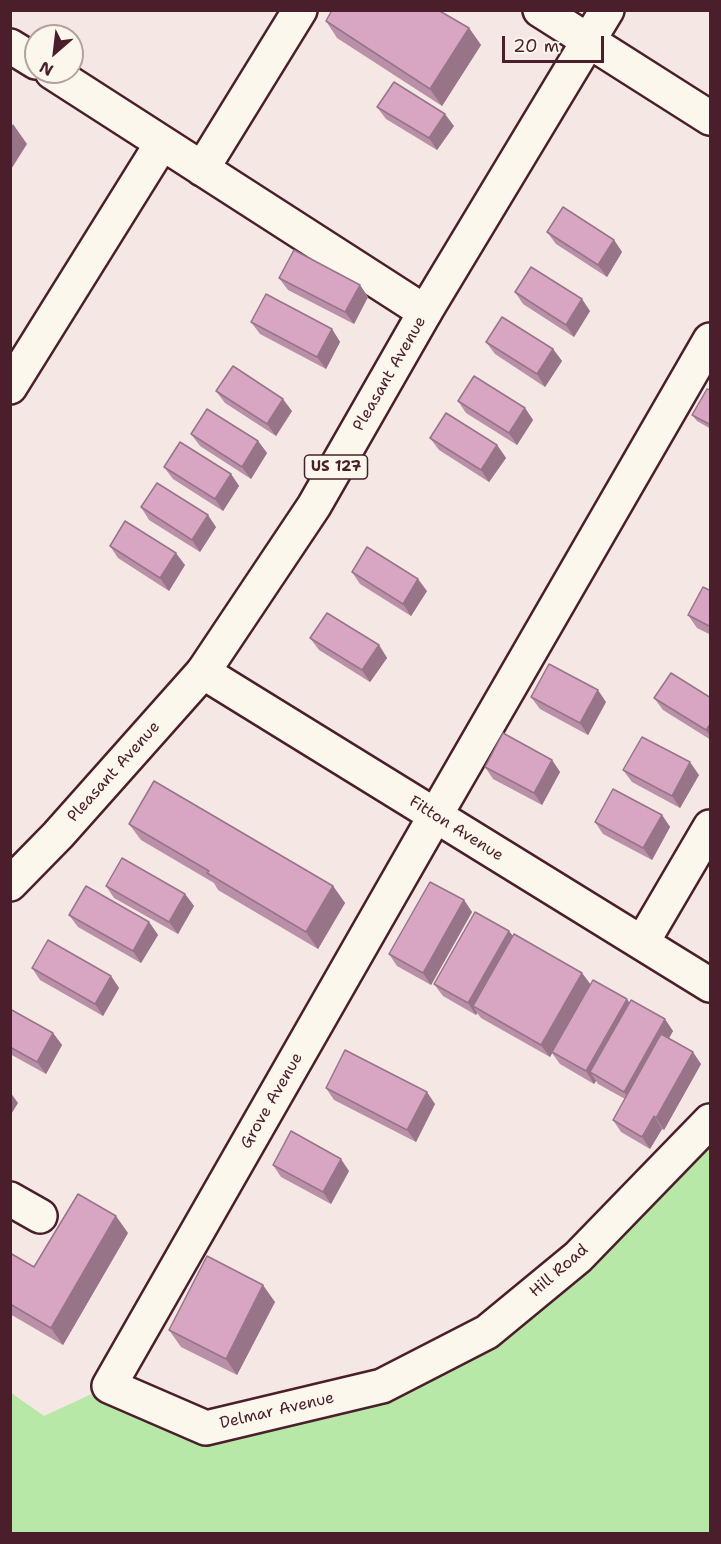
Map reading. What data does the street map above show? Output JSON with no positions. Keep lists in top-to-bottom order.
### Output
{
  "streets": {
    "street": [
      "Pleasant Avenue",
      "US 127",
      "Fitton Avenue",
      "Grove Avenue",
      "Hill Road",
      "Delmar Avenue"
    ]
  },
  "crossings": [
    ["Pleasant Avenue", "Fitton Avenue"],
    ["Fitton Avenue", "Grove Avenue"],
    ["Grove Avenue", "Delmar Avenue"],
    ["Hill Road", "Delmar Avenue"]
  ],
  "scale_bar": "20 m",
  "north": "bottom left"
}
